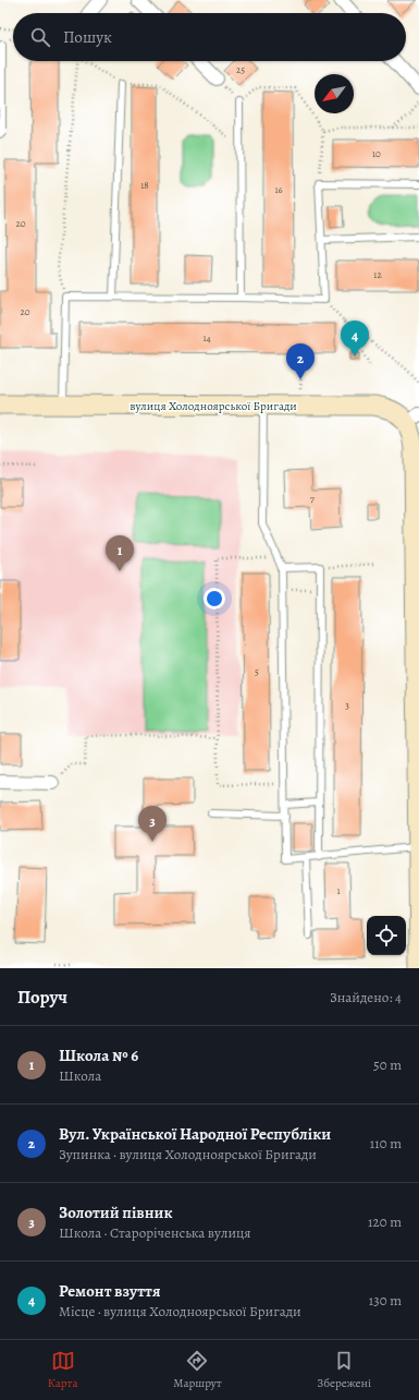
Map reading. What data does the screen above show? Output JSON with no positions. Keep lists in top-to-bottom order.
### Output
{
  "streets": {
    "street": ["вулиця Холодноярської Бригади"]
  },
  "house_numbers": [
    "25",
    "10",
    "18",
    "16",
    "20",
    "12",
    "20",
    "14",
    "7",
    "5",
    "3",
    "1"
  ],
  "north": "bottom left",
  "page": {
    "search": "Пошук",
    "pins": [
      "4",
      "2",
      "1",
      "3"
    ],
    "heading": ["Поруч", "Знайдено: 4"],
    "list": [
      {
        "mark": "1",
        "name": "Школа № 6",
        "note": "Школа",
        "value": "50 m"
      },
      {
        "mark": "2",
        "name": "Вул. Української Народної Республіки",
        "note": "Зупинка · вулиця Холодноярської Бригади",
        "value": "110 m"
      },
      {
        "mark": "3",
        "name": "Золотий півник",
        "note": "Школа · Староріченська вулиця",
        "value": "120 m"
      },
      {
        "mark": "4",
        "name": "Ремонт взуття",
        "note": "Місце · вулиця Холодноярської Бригади",
        "value": "130 m"
      }
    ],
    "nav": ["Карта", "Маршрут", "Збережені"]
  }
}
